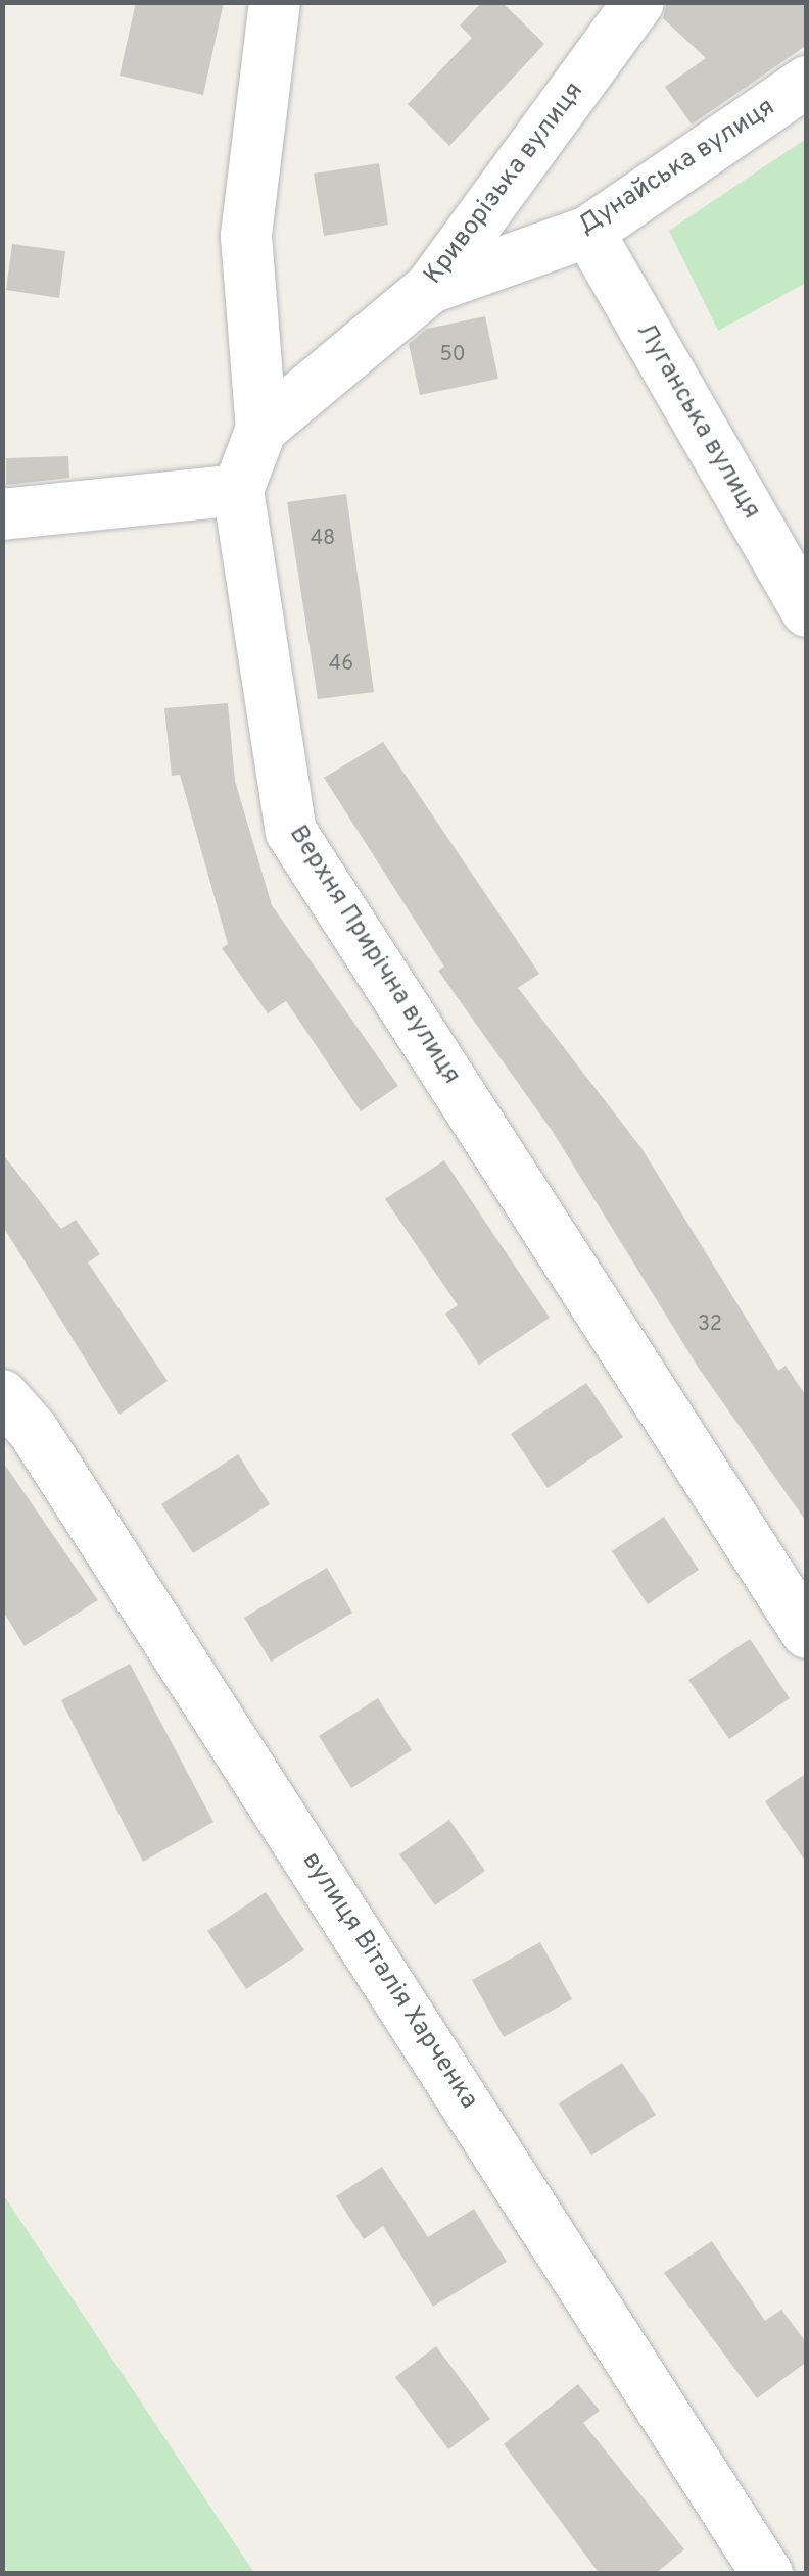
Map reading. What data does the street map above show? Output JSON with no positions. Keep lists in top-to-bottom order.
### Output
{
  "streets": {
    "street": [
      "Дунайська вулиця",
      "Криворізька вулиця",
      "Луганська вулиця",
      "Верхня Прирічна вулиця",
      "вулиця Віталія Харченка"
    ]
  },
  "crossings": [
    ["Дунайська вулиця", "Криворізька вулиця"],
    ["Дунайська вулиця", "Луганська вулиця"],
    ["Криворізька вулиця", "Верхня Прирічна вулиця"]
  ],
  "house_numbers": [
    "50",
    "48",
    "46",
    "32"
  ]
}
